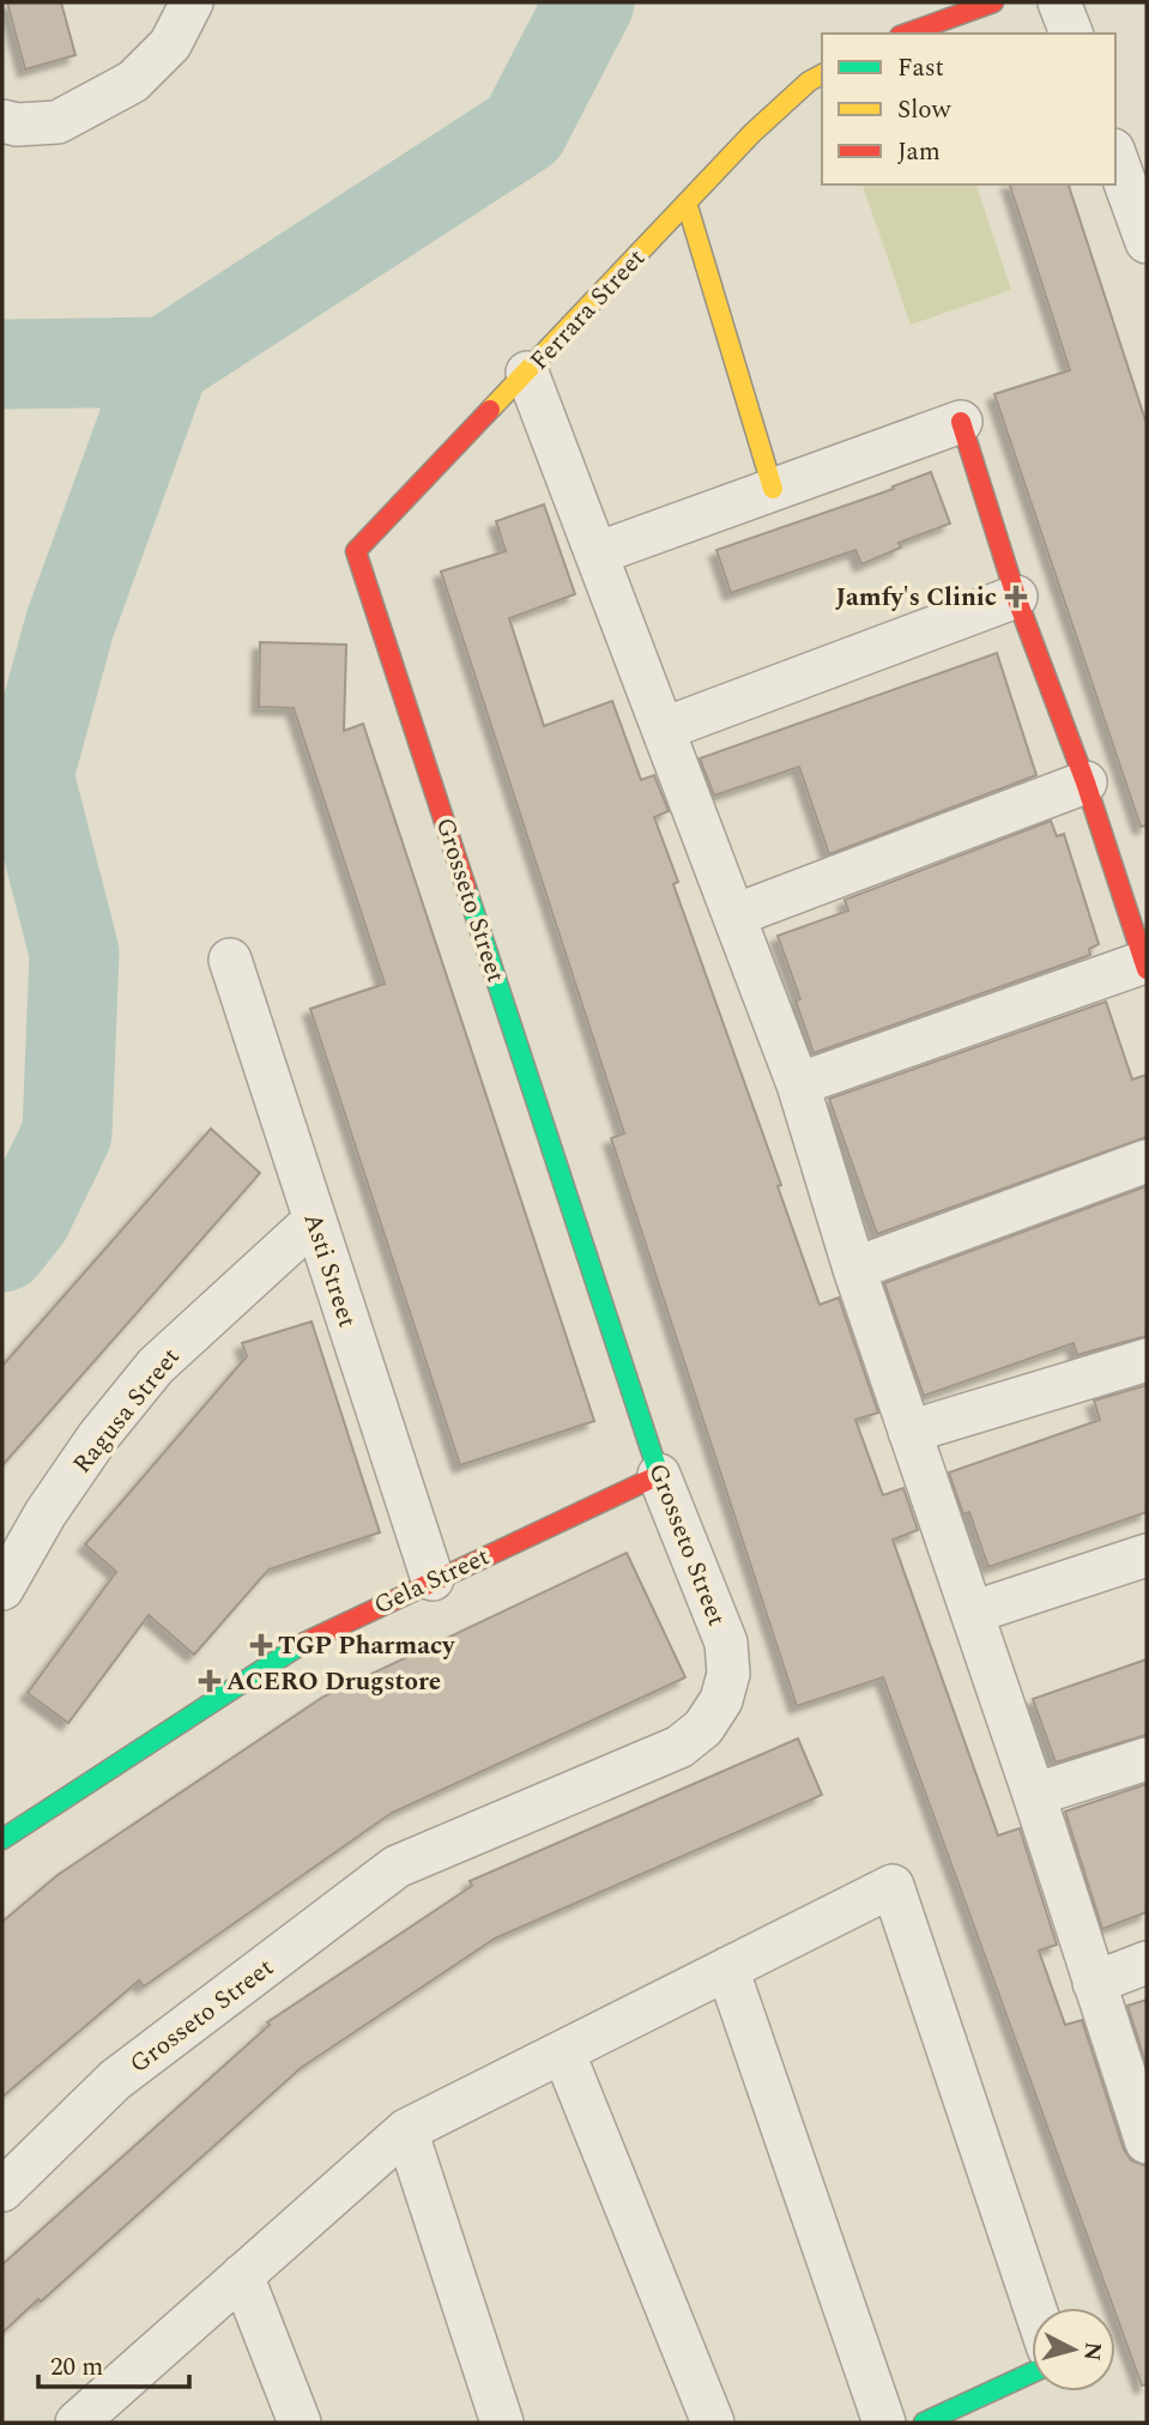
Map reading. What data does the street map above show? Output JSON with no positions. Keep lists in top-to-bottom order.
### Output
{
  "streets": {
    "street": [
      "Ferrara Street",
      "Grosseto Street",
      "Asti Street",
      "Ragusa Street",
      "Gela Street"
    ]
  },
  "crossings": [
    ["Ferrara Street", "Grosseto Street"],
    ["Grosseto Street", "Gela Street"],
    ["Asti Street", "Ragusa Street"],
    ["Asti Street", "Gela Street"]
  ],
  "places": {
    "health": ["Jamfy's Clinic", "TGP Pharmacy", "ACERO Drugstore"]
  },
  "legend": ["Fast", "Slow", "Jam"],
  "scale_bar": "20 m",
  "north": "right"
}
